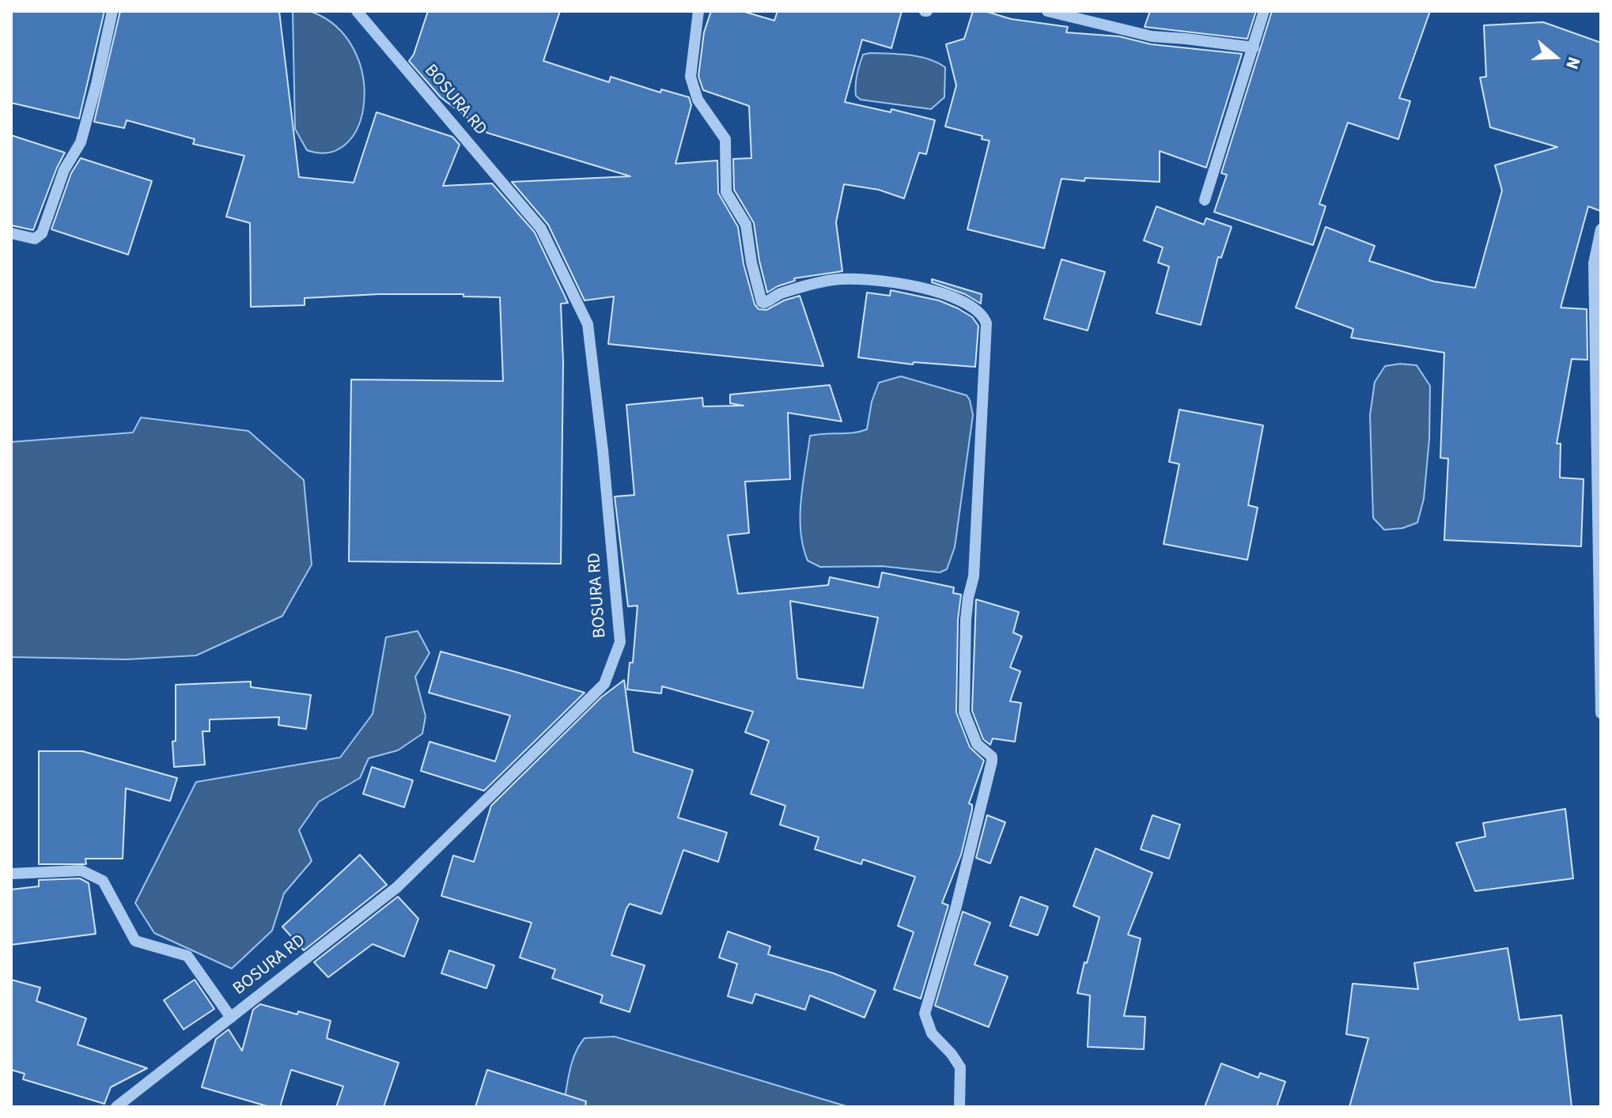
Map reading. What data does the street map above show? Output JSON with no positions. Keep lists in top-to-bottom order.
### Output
{
  "streets": {
    "street": ["BOSURA RD"]
  },
  "north": "right"
}
